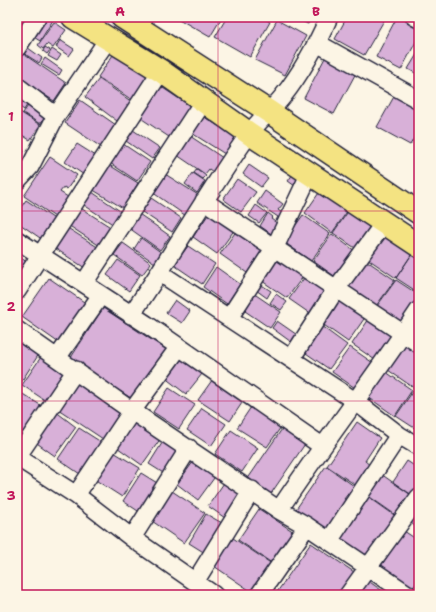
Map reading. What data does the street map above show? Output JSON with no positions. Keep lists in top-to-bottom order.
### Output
{
  "grid": {
    "columns": ["A", "B"],
    "rows": ["1", "2", "3"]
  }
}
